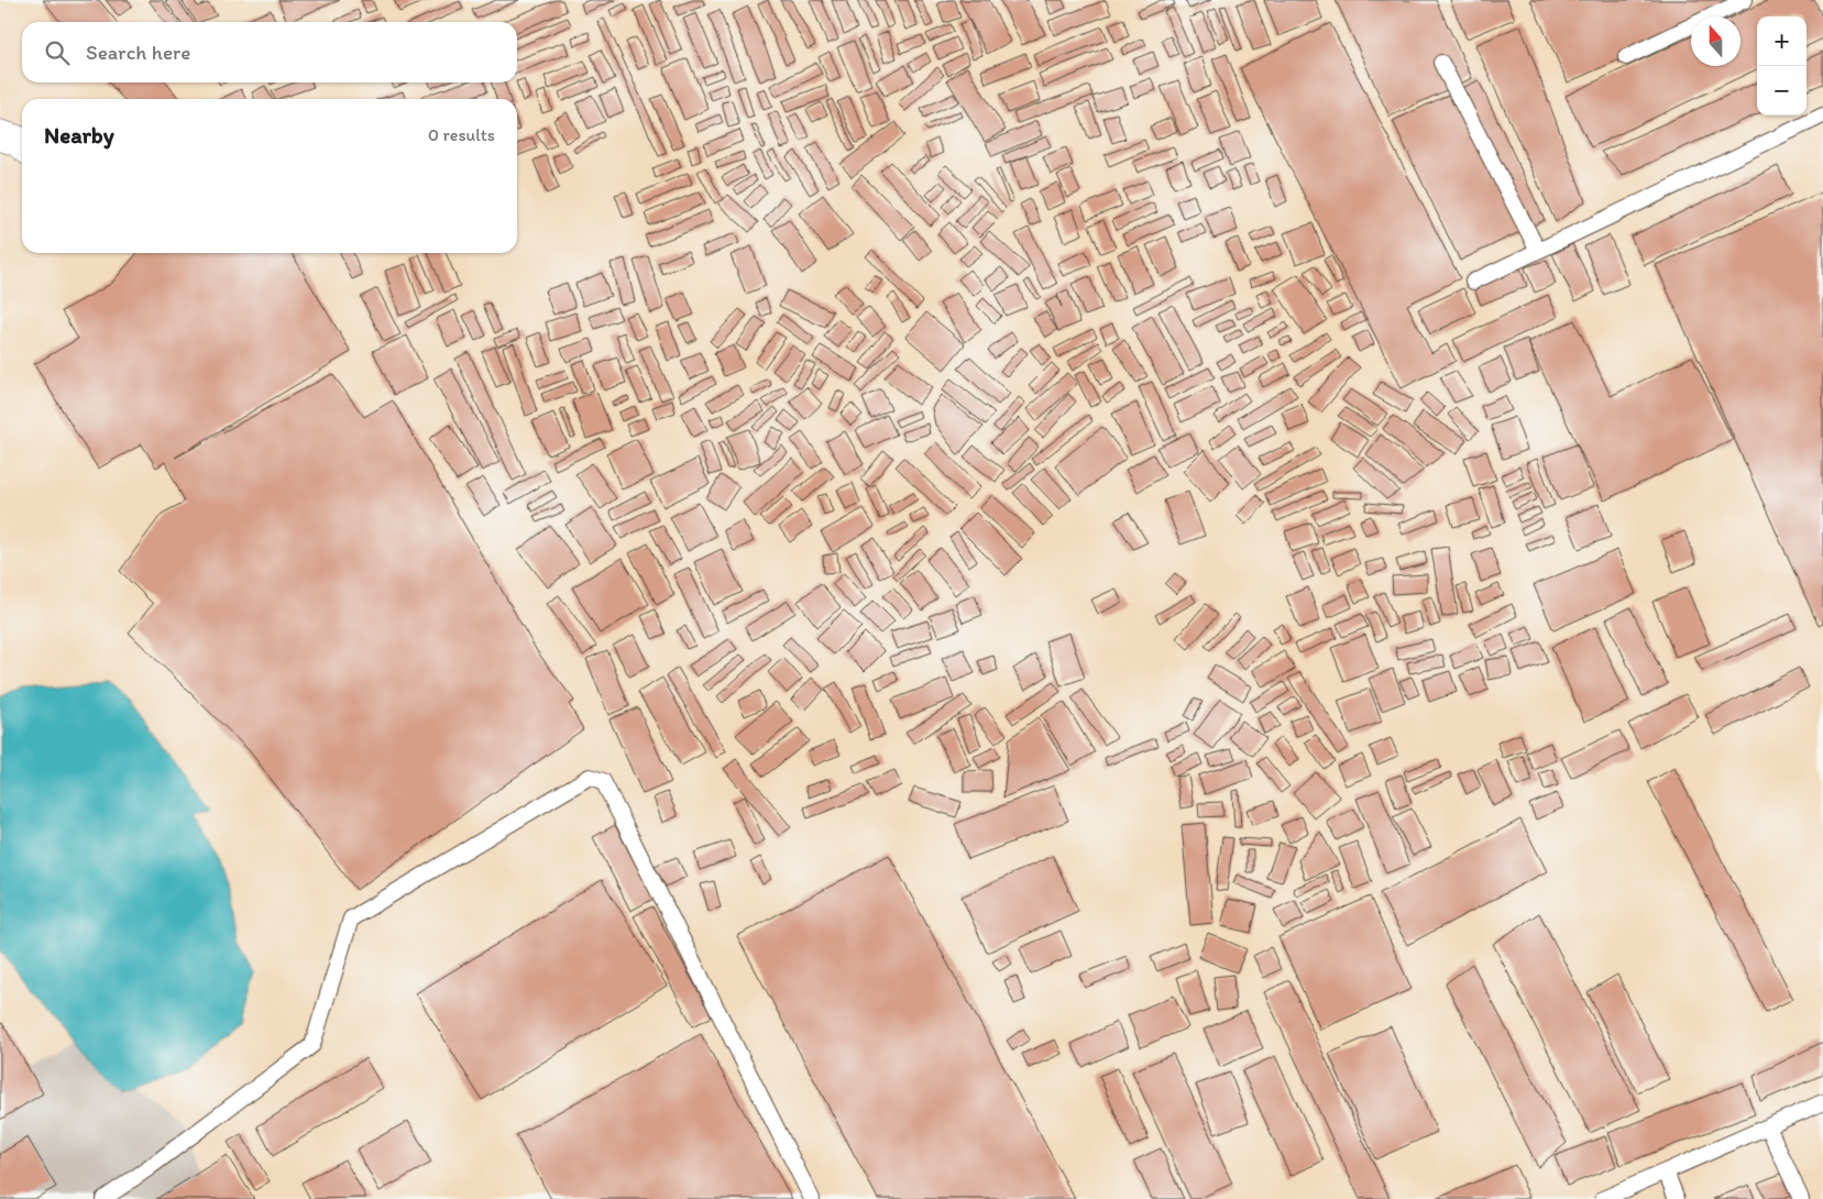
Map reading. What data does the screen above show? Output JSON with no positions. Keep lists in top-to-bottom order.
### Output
{
  "north": "top",
  "page": {
    "map_buttons": ["+", "−"],
    "search": "Search here",
    "heading": ["Nearby", "0 results"]
  }
}
